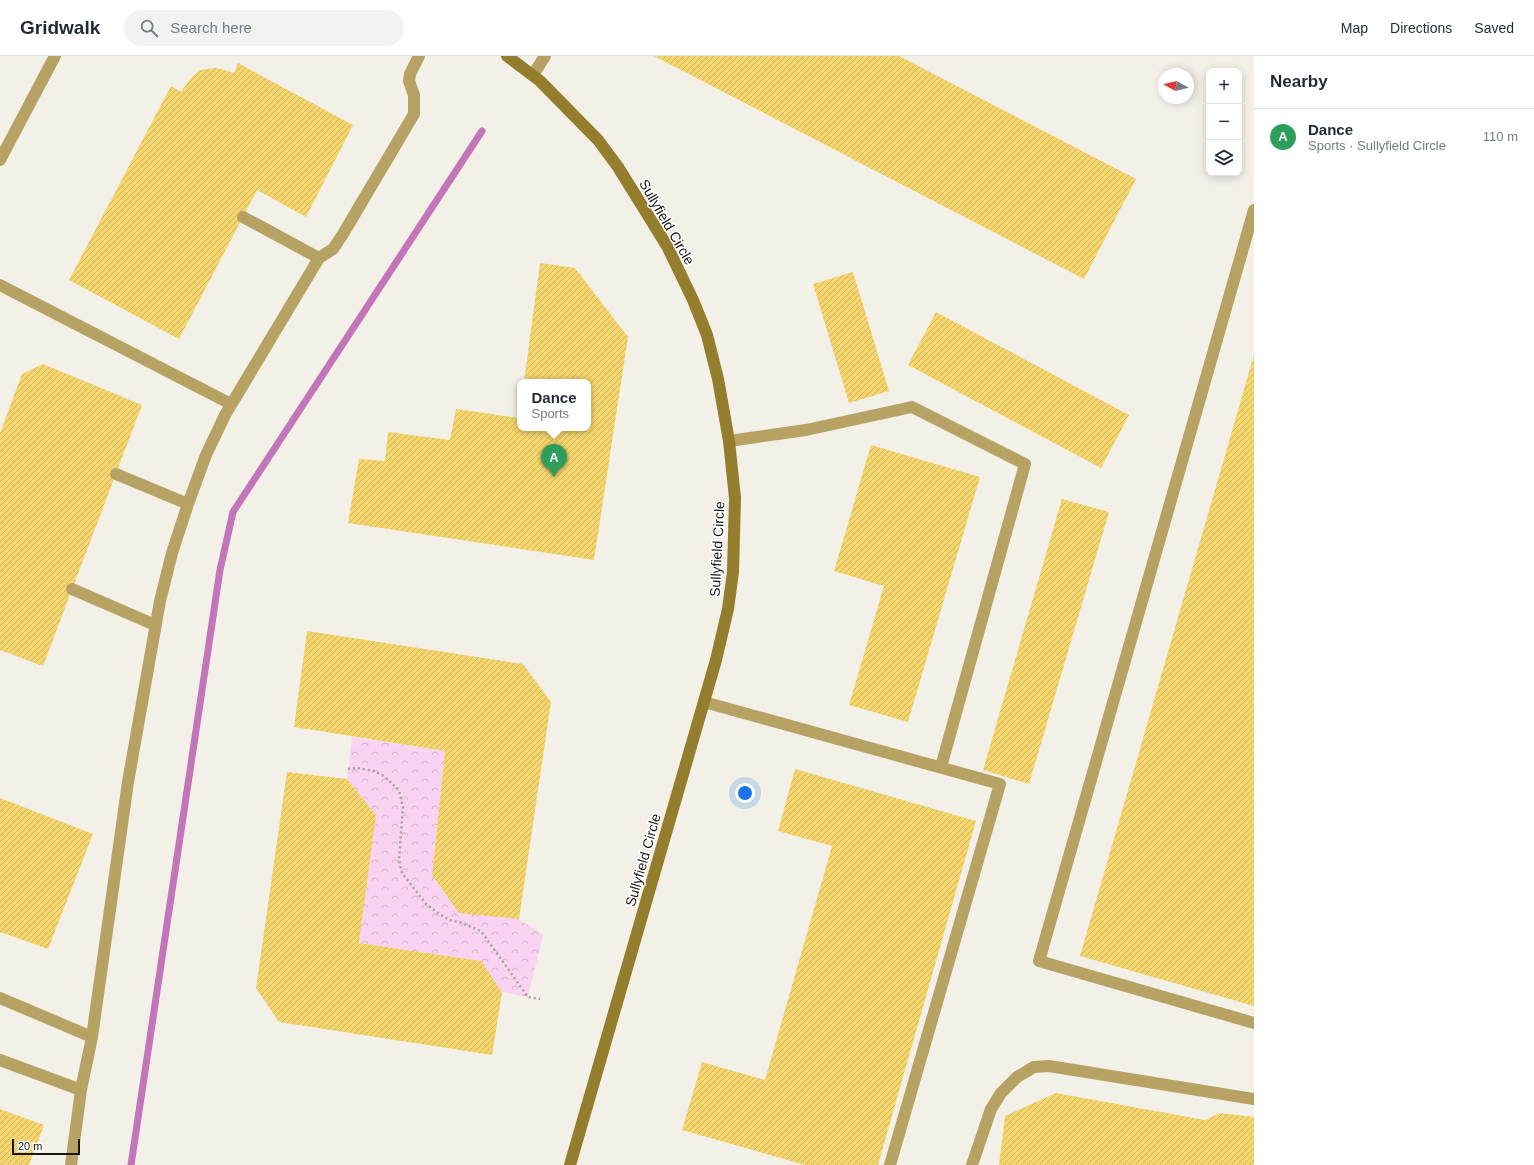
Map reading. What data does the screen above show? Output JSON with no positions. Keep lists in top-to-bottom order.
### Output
{
  "streets": {
    "street": ["Sullyfield Circle"]
  },
  "scale_bar": "20 m",
  "north": "left",
  "page": {
    "header": "Gridwalk",
    "search": "Search here",
    "nav": ["Map", "Directions", "Saved"],
    "heading": "Nearby",
    "map_buttons": ["+", "−"],
    "list": [
      {
        "mark": "A",
        "name": "Dance",
        "note": "Sports · Sullyfield Circle",
        "value": "110 m"
      }
    ],
    "popup": ["Dance", "Sports"],
    "pins": "A",
    "scale": "20 m"
  }
}
